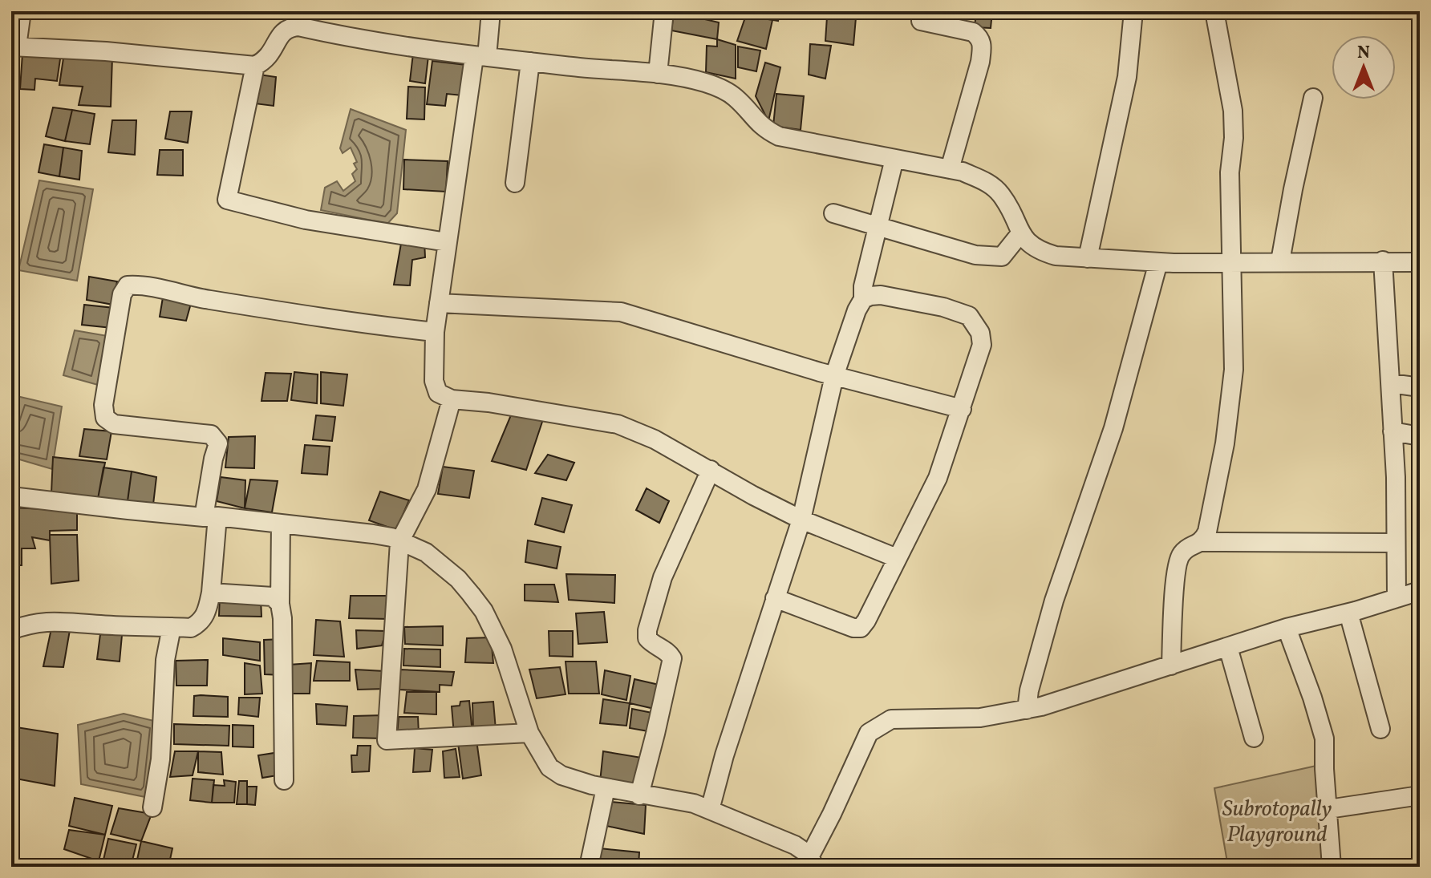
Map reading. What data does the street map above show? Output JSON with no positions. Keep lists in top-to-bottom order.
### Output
{
  "parks": ["Subrotopally Playground"],
  "north": "top"
}
